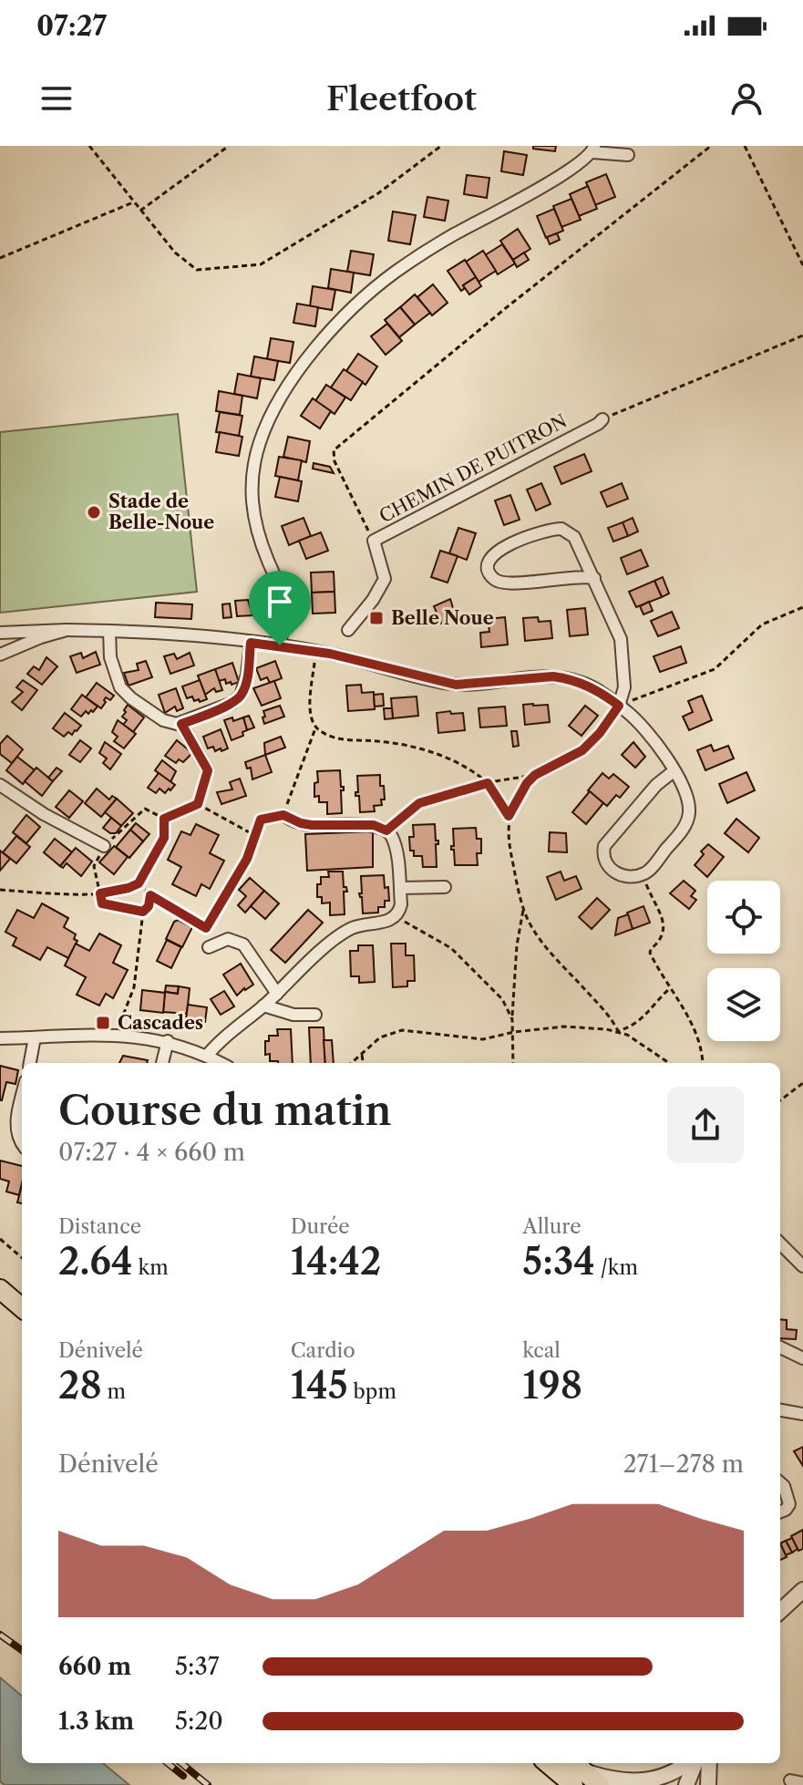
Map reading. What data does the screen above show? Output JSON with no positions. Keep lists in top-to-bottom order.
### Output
{
  "streets": {
    "street": ["CHEMIN DE PUITRON"]
  },
  "places": {
    "other": ["Stade de Belle-Noue"],
    "transit": ["Belle Noue", "Cascades"]
  },
  "page": {
    "status": "07:27",
    "header": "Fleetfoot",
    "heading": ["Course du matin", "07:27 · 4 × 660 m"],
    "stats": [
      ["Distance", "2.64 km"],
      ["Durée", "14:42"],
      ["Allure", "5:34 /km"],
      ["Dénivelé", "28 m"],
      ["Cardio", "145 bpm"],
      ["kcal", "198"]
    ],
    "chart": ["Dénivelé", "271–278 m"],
    "list": [
      {
        "name": "660 m",
        "note": "5:37"
      },
      {
        "name": "1.3 km",
        "note": "5:20"
      }
    ]
  }
}
